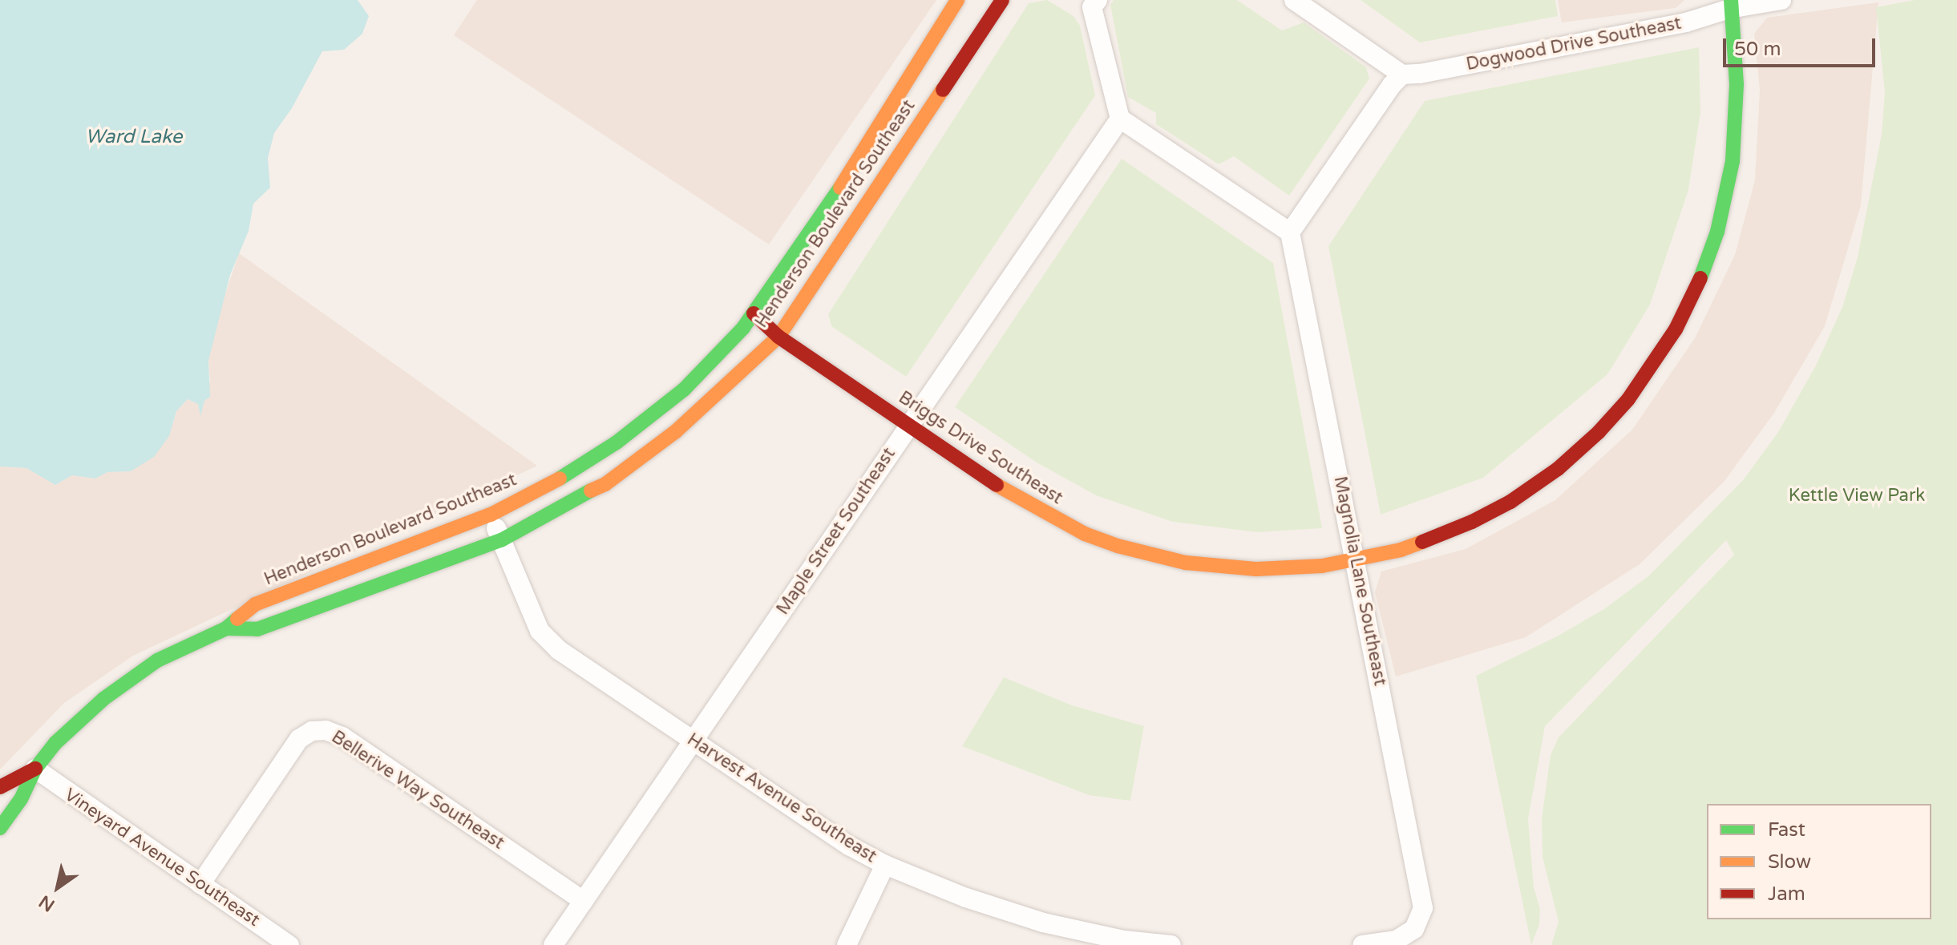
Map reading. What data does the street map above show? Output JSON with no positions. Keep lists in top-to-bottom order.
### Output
{
  "streets": {
    "main road": ["Henderson Boulevard Southeast", "Briggs Drive Southeast"],
    "street": [
      "Dogwood Drive Southeast",
      "Maple Street Southeast",
      "Magnolia Lane Southeast",
      "Bellerive Way Southeast",
      "Harvest Avenue Southeast",
      "Vineyard Avenue Southeast"
    ]
  },
  "crossings": [
    ["Dogwood Drive Southeast", "Briggs Drive Southeast"],
    ["Henderson Boulevard Southeast", "Briggs Drive Southeast"],
    ["Henderson Boulevard Southeast", "Harvest Avenue Southeast"],
    ["Henderson Boulevard Southeast", "Vineyard Avenue Southeast"],
    ["Briggs Drive Southeast", "Maple Street Southeast"],
    ["Briggs Drive Southeast", "Magnolia Lane Southeast"],
    ["Maple Street Southeast", "Bellerive Way Southeast"],
    ["Maple Street Southeast", "Harvest Avenue Southeast"],
    ["Bellerive Way Southeast", "Vineyard Avenue Southeast"]
  ],
  "water": ["Ward Lake"],
  "parks": ["Kettle View Park"],
  "legend": ["Fast", "Slow", "Jam"],
  "scale_bar": "50 m",
  "north": "bottom left"
}
